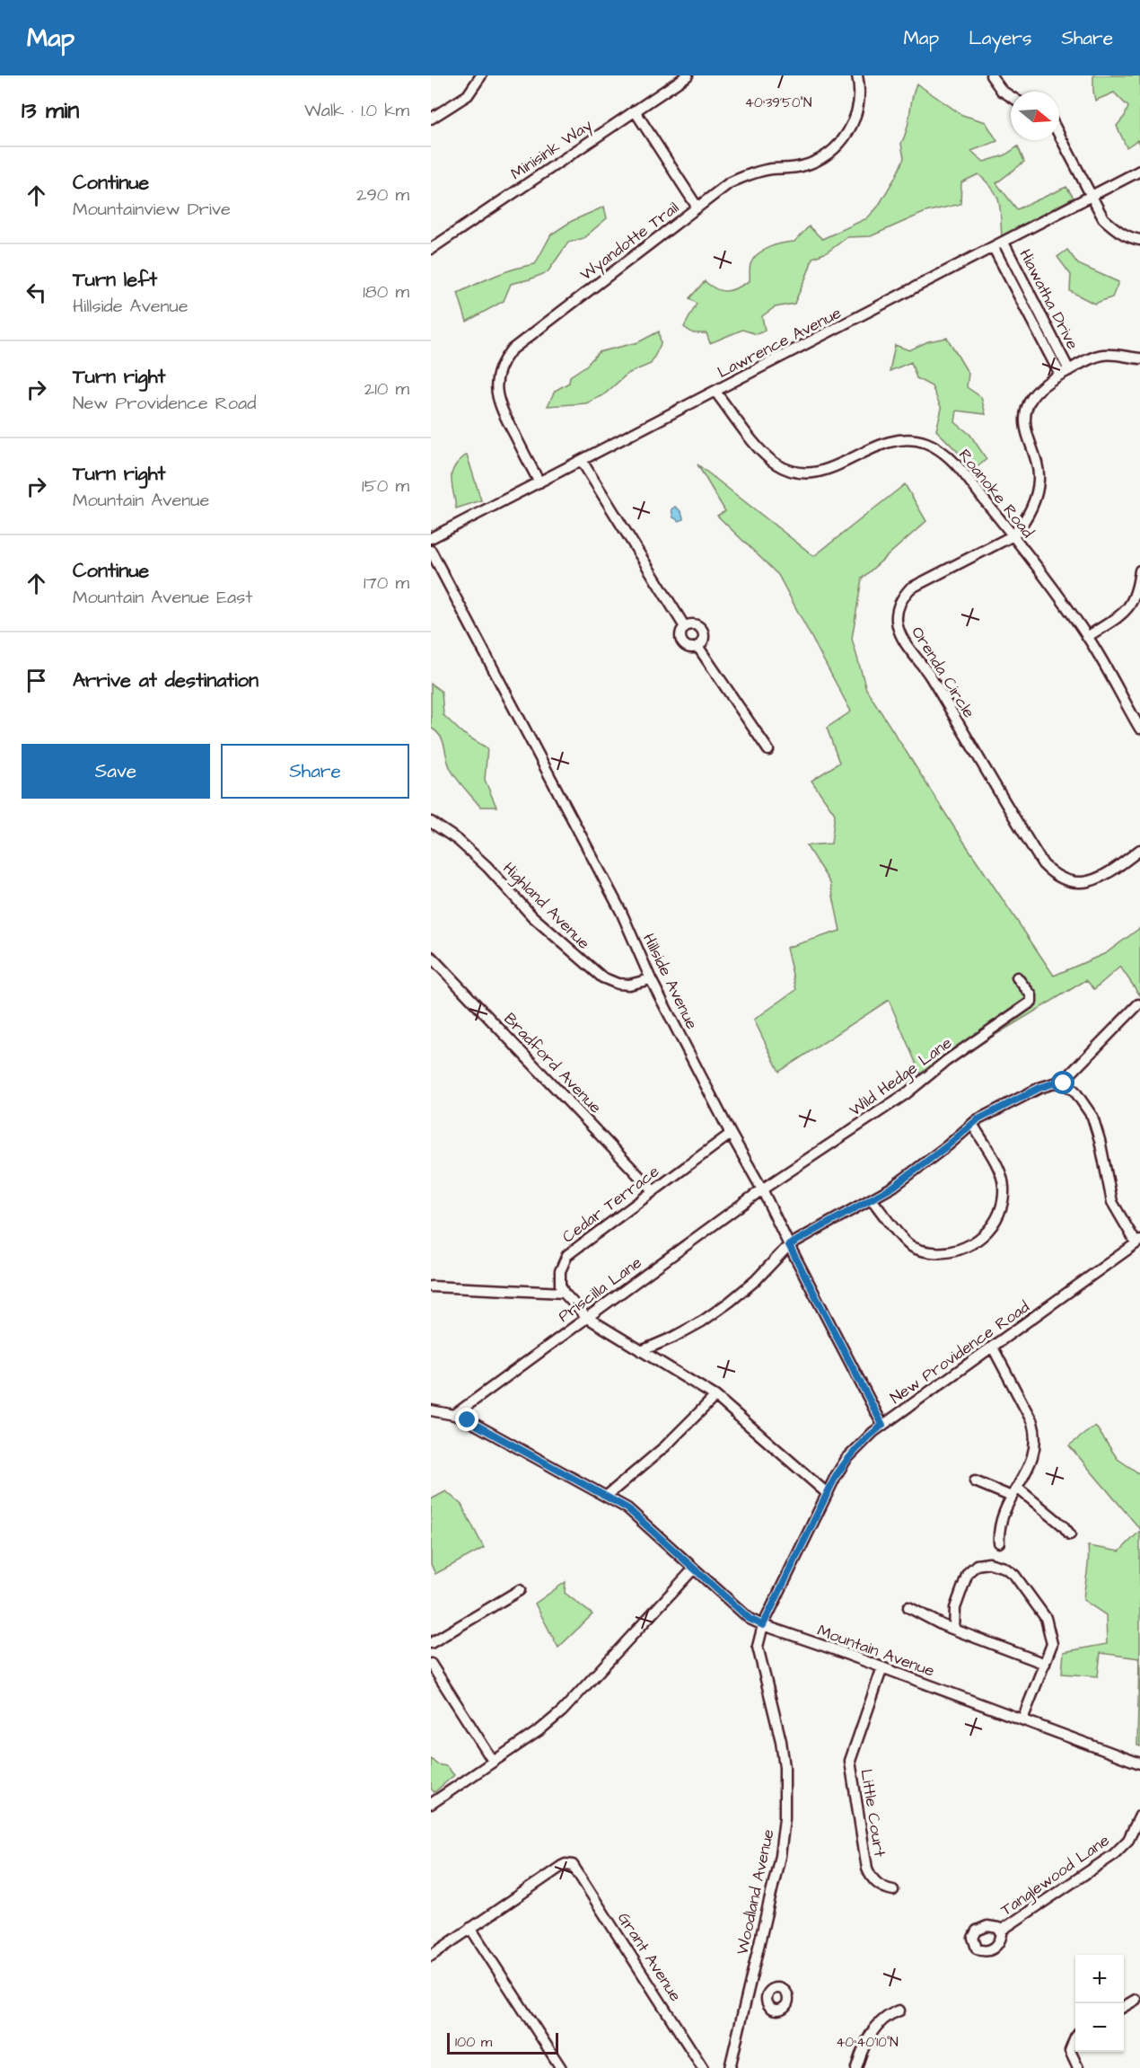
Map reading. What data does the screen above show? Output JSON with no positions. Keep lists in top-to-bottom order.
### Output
{
  "streets": {
    "street": [
      "Minisink Way",
      "Wyandotte Trail",
      "Hiawatha Drive",
      "Lawrence Avenue",
      "Roanoke Road",
      "Orenda Circle",
      "Highland Avenue",
      "Hillside Avenue",
      "Bradford Avenue",
      "Wild Hedge Lane",
      "Cedar Terrace",
      "Priscilla Lane",
      "New Providence Road",
      "Mountain Avenue",
      "Little Court",
      "Tanglewood Lane",
      "Woodland Avenue",
      "Grant Avenue"
    ]
  },
  "crossings": [
    ["Wyandotte Trail", "Lawrence Avenue"],
    ["Hiawatha Drive", "Lawrence Avenue"],
    ["Hiawatha Drive", "Orenda Circle"],
    ["Lawrence Avenue", "Roanoke Road"],
    ["Roanoke Road", "Orenda Circle"],
    ["Highland Avenue", "Hillside Avenue"],
    ["Hillside Avenue", "Wild Hedge Lane"],
    ["Hillside Avenue", "Cedar Terrace"],
    ["Hillside Avenue", "Priscilla Lane"],
    ["Hillside Avenue", "New Providence Road"],
    ["Bradford Avenue", "Cedar Terrace"],
    ["Wild Hedge Lane", "Priscilla Lane"],
    ["Priscilla Lane", "Mountain Avenue"],
    ["New Providence Road", "Mountain Avenue"],
    ["New Providence Road", "Woodland Avenue"],
    ["Mountain Avenue", "Little Court"],
    ["Mountain Avenue", "Woodland Avenue"]
  ],
  "scale_bar": "100 m",
  "north": "right",
  "page": {
    "header": "Map",
    "nav": ["Map", "Layers", "Share"],
    "heading": ["13 min", "Walk · 1.0 km"],
    "list": [
      ["Continue", "Mountainview Drive", "290 m"],
      ["Turn left", "Hillside Avenue", "180 m"],
      ["Turn right", "New Providence Road", "210 m"],
      ["Turn right", "Mountain Avenue", "150 m"],
      ["Continue", "Mountain Avenue East", "170 m"],
      "Arrive at destination"
    ],
    "buttons": ["Save", "Share"],
    "map_buttons": ["+", "−"],
    "scale": "100 m"
  },
  "coordinates": ["40°39'50\"N", "40°40'10\"N"]
}
